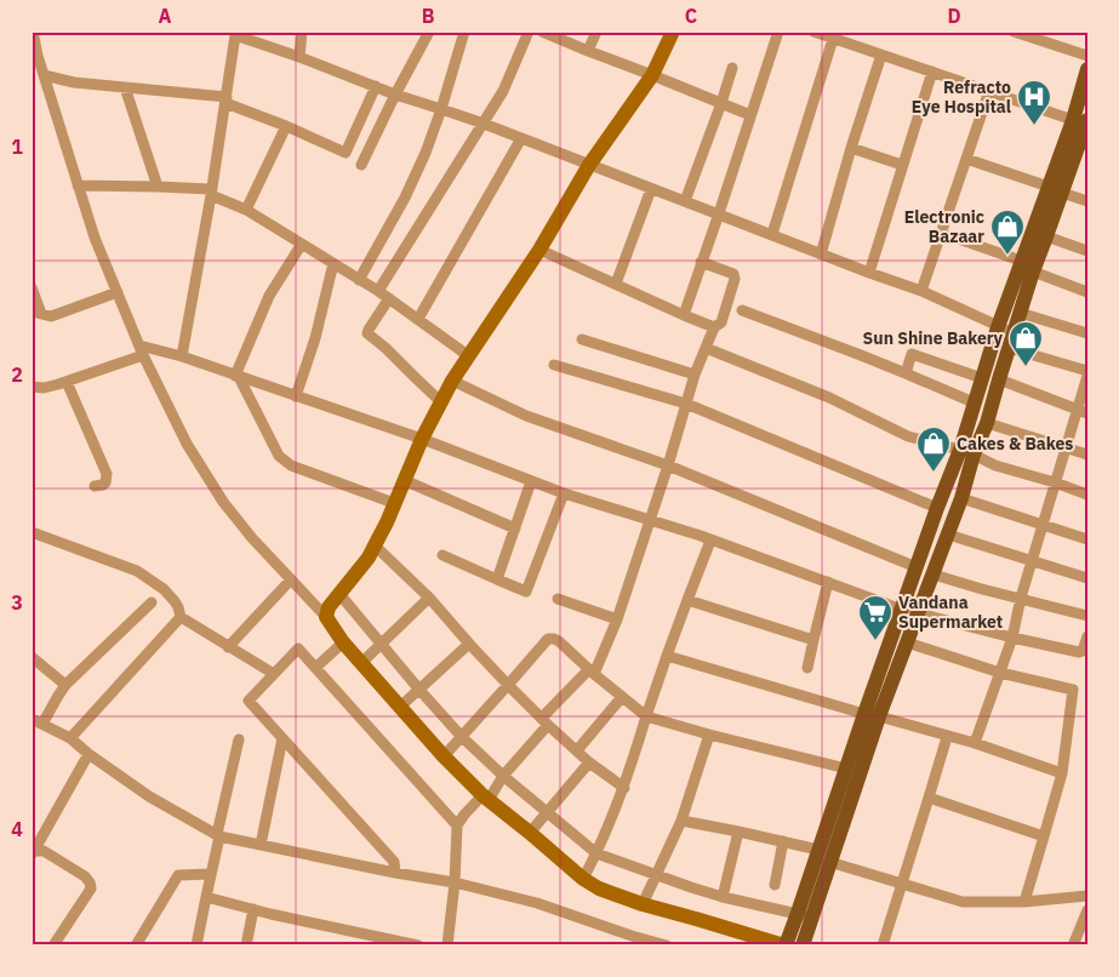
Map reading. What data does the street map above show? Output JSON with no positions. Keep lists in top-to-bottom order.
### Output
{
  "places": {
    "hospital": ["Refracto Eye Hospital"],
    "shop": ["Electronic Bazaar", "Sun Shine Bakery", "Cakes & Bakes"],
    "supermarket": ["Vandana Supermarket"]
  },
  "grid": {
    "columns": [
      "A",
      "B",
      "C",
      "D"
    ],
    "rows": [
      "1",
      "2",
      "3",
      "4"
    ]
  }
}
